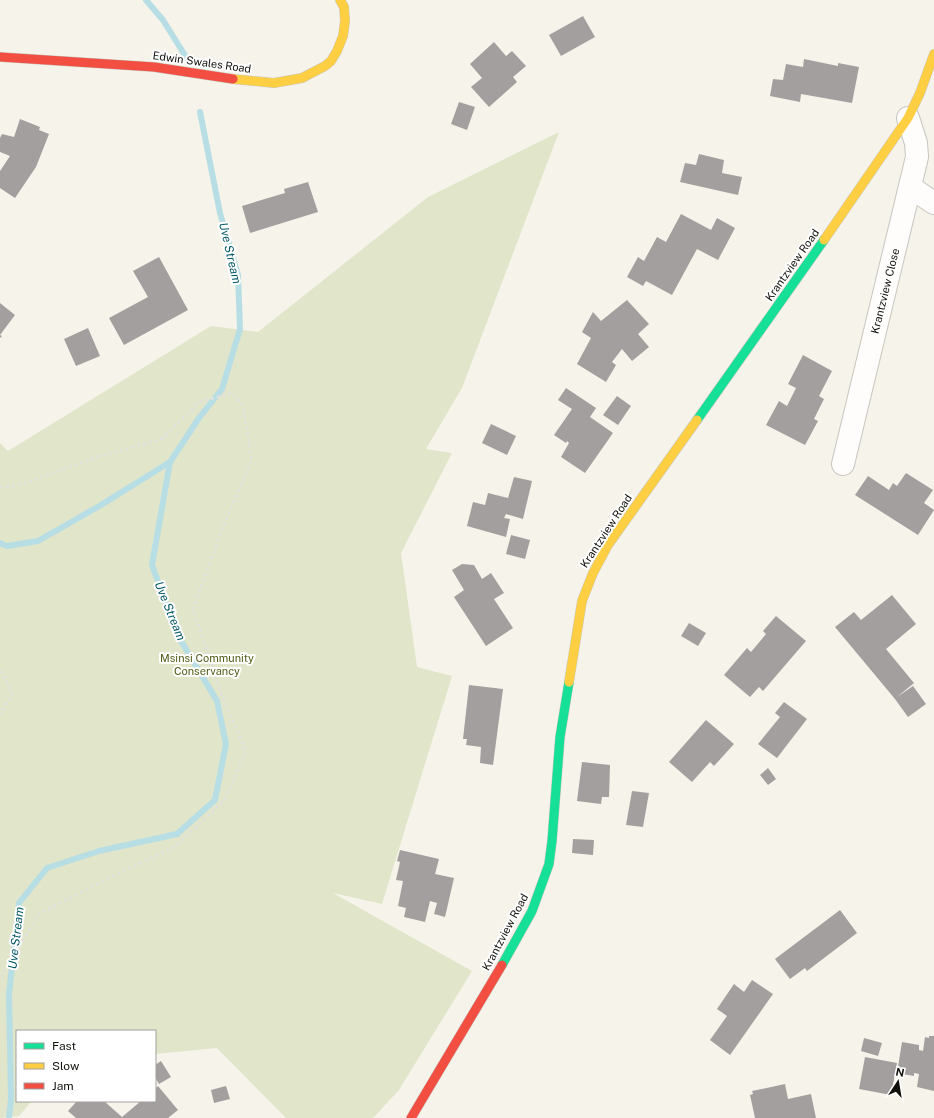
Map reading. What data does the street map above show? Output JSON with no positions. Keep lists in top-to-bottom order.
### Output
{
  "streets": {
    "street": ["Edwin Swales Road", "Krantzview Road", "Krantzview Close"]
  },
  "crossings": [
    ["Krantzview Road", "Krantzview Close"]
  ],
  "water": ["Uve Stream"],
  "parks": ["Msinsi Community Conservancy"],
  "legend": ["Fast", "Slow", "Jam"],
  "north": "top"
}
